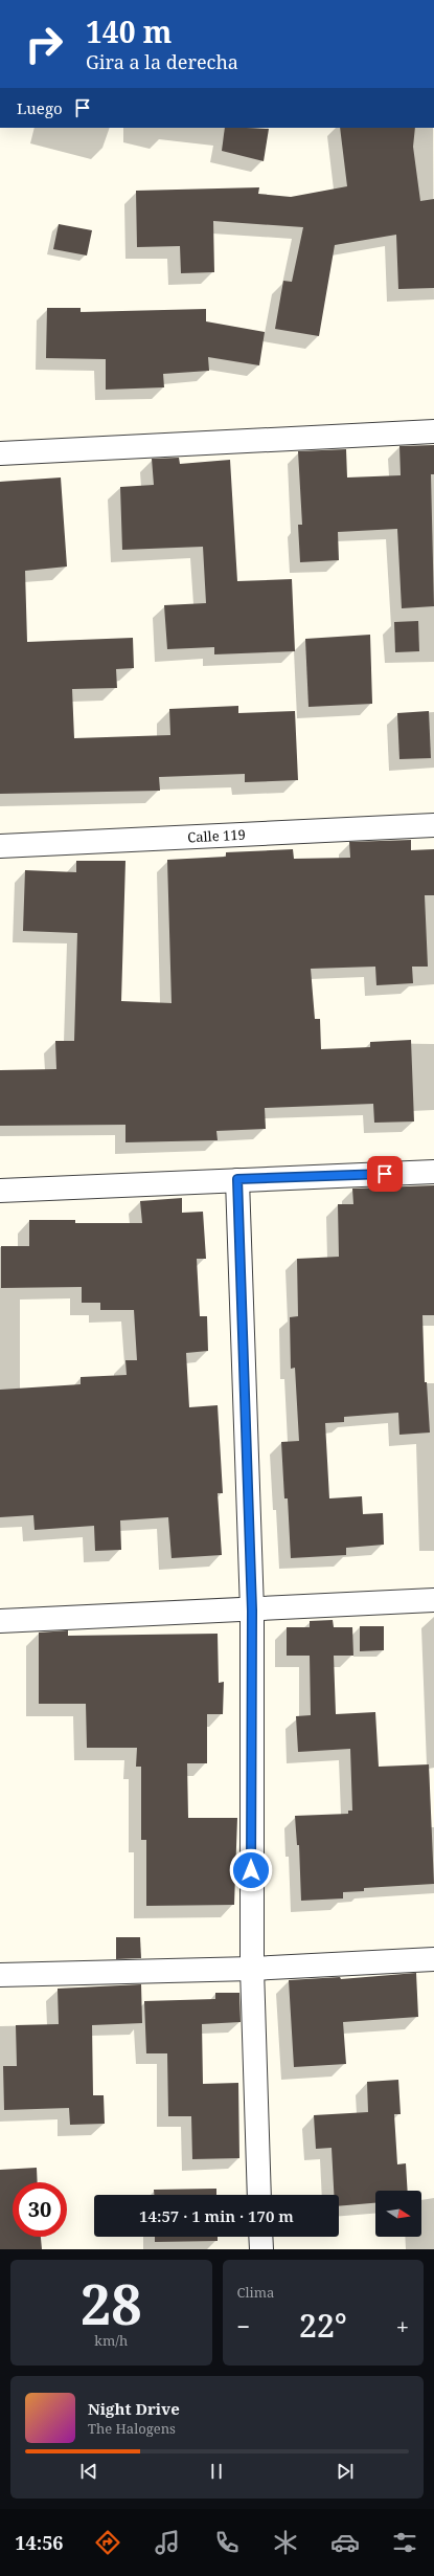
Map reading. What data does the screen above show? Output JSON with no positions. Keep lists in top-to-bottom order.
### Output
{
  "streets": {
    "street": ["Calle 119"]
  },
  "north": "right",
  "page": {
    "turn": ["140 m", "Gira a la derecha"],
    "then": "Luego",
    "limit": "30",
    "trip": "14:57 · 1 min · 170 m",
    "tile": [
      ["28", "km/h"],
      "Clima"
    ],
    "heat": ["−", "22°", "+"],
    "song": ["Night Drive", "The Halogens"],
    "tabs": "14:56"
  }
}
